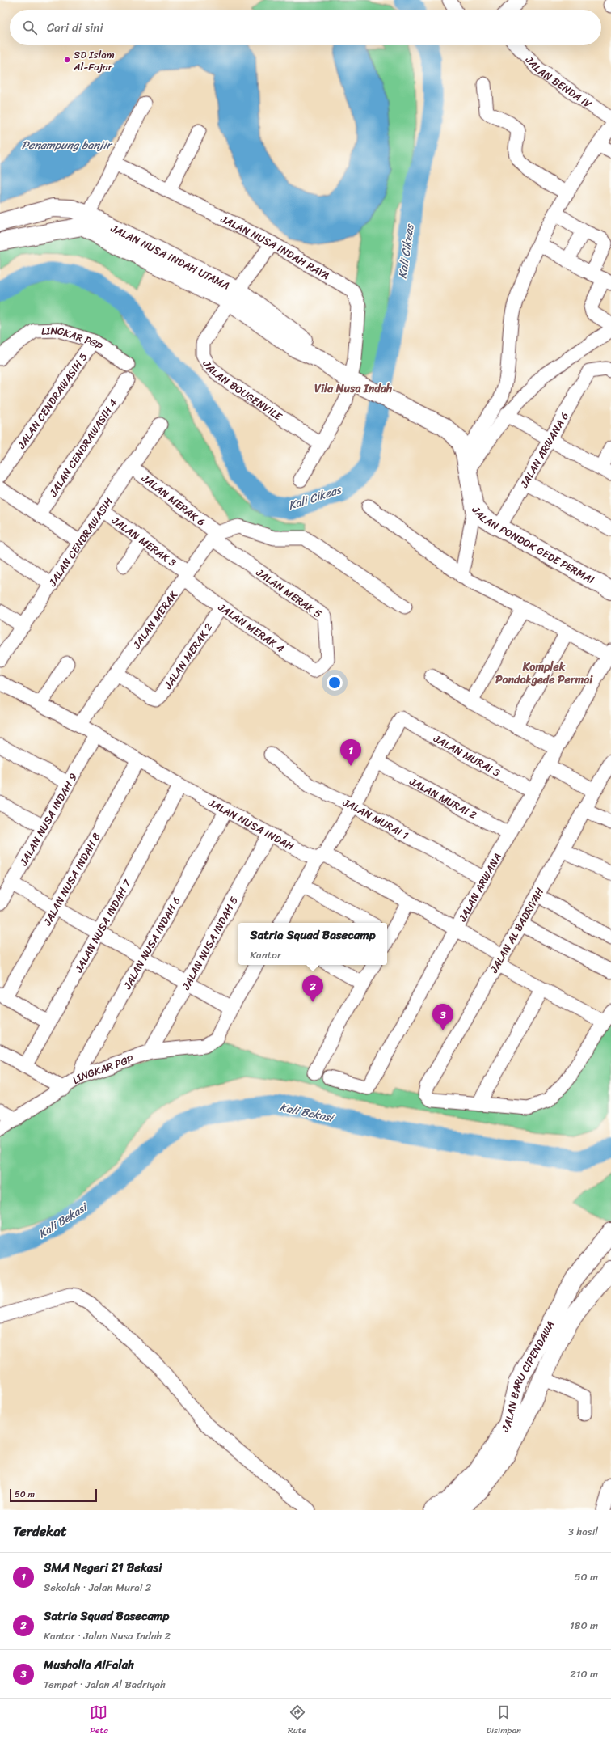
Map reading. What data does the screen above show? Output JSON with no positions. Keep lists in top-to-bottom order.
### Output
{
  "streets": {
    "street": [
      "JALAN BENDA IV",
      "JALAN NUSA INDAH RAYA",
      "JALAN NUSA INDAH UTAMA",
      "LINGKAR PGP",
      "JALAN BOUGENVILE",
      "JALAN CENDRAWASIH 5",
      "JALAN CENDRAWASIH 4",
      "JALAN ARWANA 6",
      "JALAN MERAK 6",
      "JALAN MERAK 3",
      "JALAN CENDRAWASIH",
      "JALAN PONDOK GEDE PERMAI",
      "JALAN MERAK 5",
      "JALAN MERAK",
      "JALAN MERAK 4",
      "JALAN MERAK 2",
      "JALAN MURAI 3",
      "JALAN MURAI 2",
      "JALAN MURAI 1",
      "JALAN NUSA INDAH 9",
      "JALAN NUSA INDAH",
      "JALAN NUSA INDAH 8",
      "JALAN ARWANA",
      "JALAN NUSA INDAH 7",
      "JALAN AL BADRIYAH",
      "JALAN NUSA INDAH 5",
      "JALAN NUSA INDAH 6",
      "JALAN BARU CIPENDAWA"
    ]
  },
  "crossings": [
    ["JALAN NUSA INDAH RAYA", "JALAN NUSA INDAH UTAMA"],
    ["JALAN NUSA INDAH RAYA", "JALAN BOUGENVILE"],
    ["JALAN NUSA INDAH RAYA", "JALAN PONDOK GEDE PERMAI"],
    ["JALAN NUSA INDAH UTAMA", "JALAN BOUGENVILE"],
    ["JALAN NUSA INDAH UTAMA", "JALAN PONDOK GEDE PERMAI"],
    ["LINGKAR PGP", "JALAN CENDRAWASIH 5"],
    ["LINGKAR PGP", "JALAN NUSA INDAH 5"],
    ["LINGKAR PGP", "JALAN NUSA INDAH 6"],
    ["JALAN ARWANA 6", "JALAN PONDOK GEDE PERMAI"],
    ["JALAN MERAK 6", "JALAN CENDRAWASIH"],
    ["JALAN MERAK 6", "JALAN MERAK 5"],
    ["JALAN MERAK 6", "JALAN MERAK"],
    ["JALAN MERAK 3", "JALAN CENDRAWASIH"],
    ["JALAN MERAK 3", "JALAN MERAK"],
    ["JALAN MERAK 3", "JALAN MERAK 4"],
    ["JALAN MERAK 5", "JALAN MERAK"],
    ["JALAN MERAK 5", "JALAN MERAK 4"],
    ["JALAN MERAK", "JALAN MERAK 4"],
    ["JALAN MERAK", "JALAN MERAK 2"],
    ["JALAN MERAK", "JALAN NUSA INDAH"],
    ["JALAN MERAK 4", "JALAN MERAK 2"],
    ["JALAN MURAI 3", "JALAN MURAI 2"],
    ["JALAN MURAI 3", "JALAN ARWANA"],
    ["JALAN MURAI 2", "JALAN ARWANA"],
    ["JALAN MURAI 1", "JALAN ARWANA"],
    ["JALAN NUSA INDAH 9", "JALAN NUSA INDAH"],
    ["JALAN NUSA INDAH", "JALAN NUSA INDAH 8"],
    ["JALAN NUSA INDAH", "JALAN ARWANA"],
    ["JALAN NUSA INDAH", "JALAN NUSA INDAH 7"],
    ["JALAN NUSA INDAH", "JALAN AL BADRIYAH"],
    ["JALAN NUSA INDAH", "JALAN NUSA INDAH 5"],
    ["JALAN NUSA INDAH", "JALAN NUSA INDAH 6"]
  ],
  "districts": ["Vila Nusa Indah", "Komplek Pondokgede Permai"],
  "water": ["Penampung banjir", "Kali Cikeas", "Kali Bekasi"],
  "places": ["SD Islam Al-Fajar"],
  "scale_bar": "50 m",
  "page": {
    "search": "Cari di sini",
    "pins": ["1", "2", "3"],
    "popup": ["Satria Squad Basecamp", "Kantor"],
    "scale": "50 m",
    "heading": ["Terdekat", "3 hasil"],
    "list": [
      {
        "mark": "1",
        "name": "SMA Negeri 21 Bekasi",
        "note": "Sekolah · Jalan Murai 2",
        "value": "50 m"
      },
      {
        "mark": "2",
        "name": "Satria Squad Basecamp",
        "note": "Kantor · Jalan Nusa Indah 2",
        "value": "180 m"
      },
      {
        "mark": "3",
        "name": "Musholla AlFalah",
        "note": "Tempat · Jalan Al Badriyah",
        "value": "210 m"
      }
    ],
    "nav": ["Peta", "Rute", "Disimpan"]
  }
}
